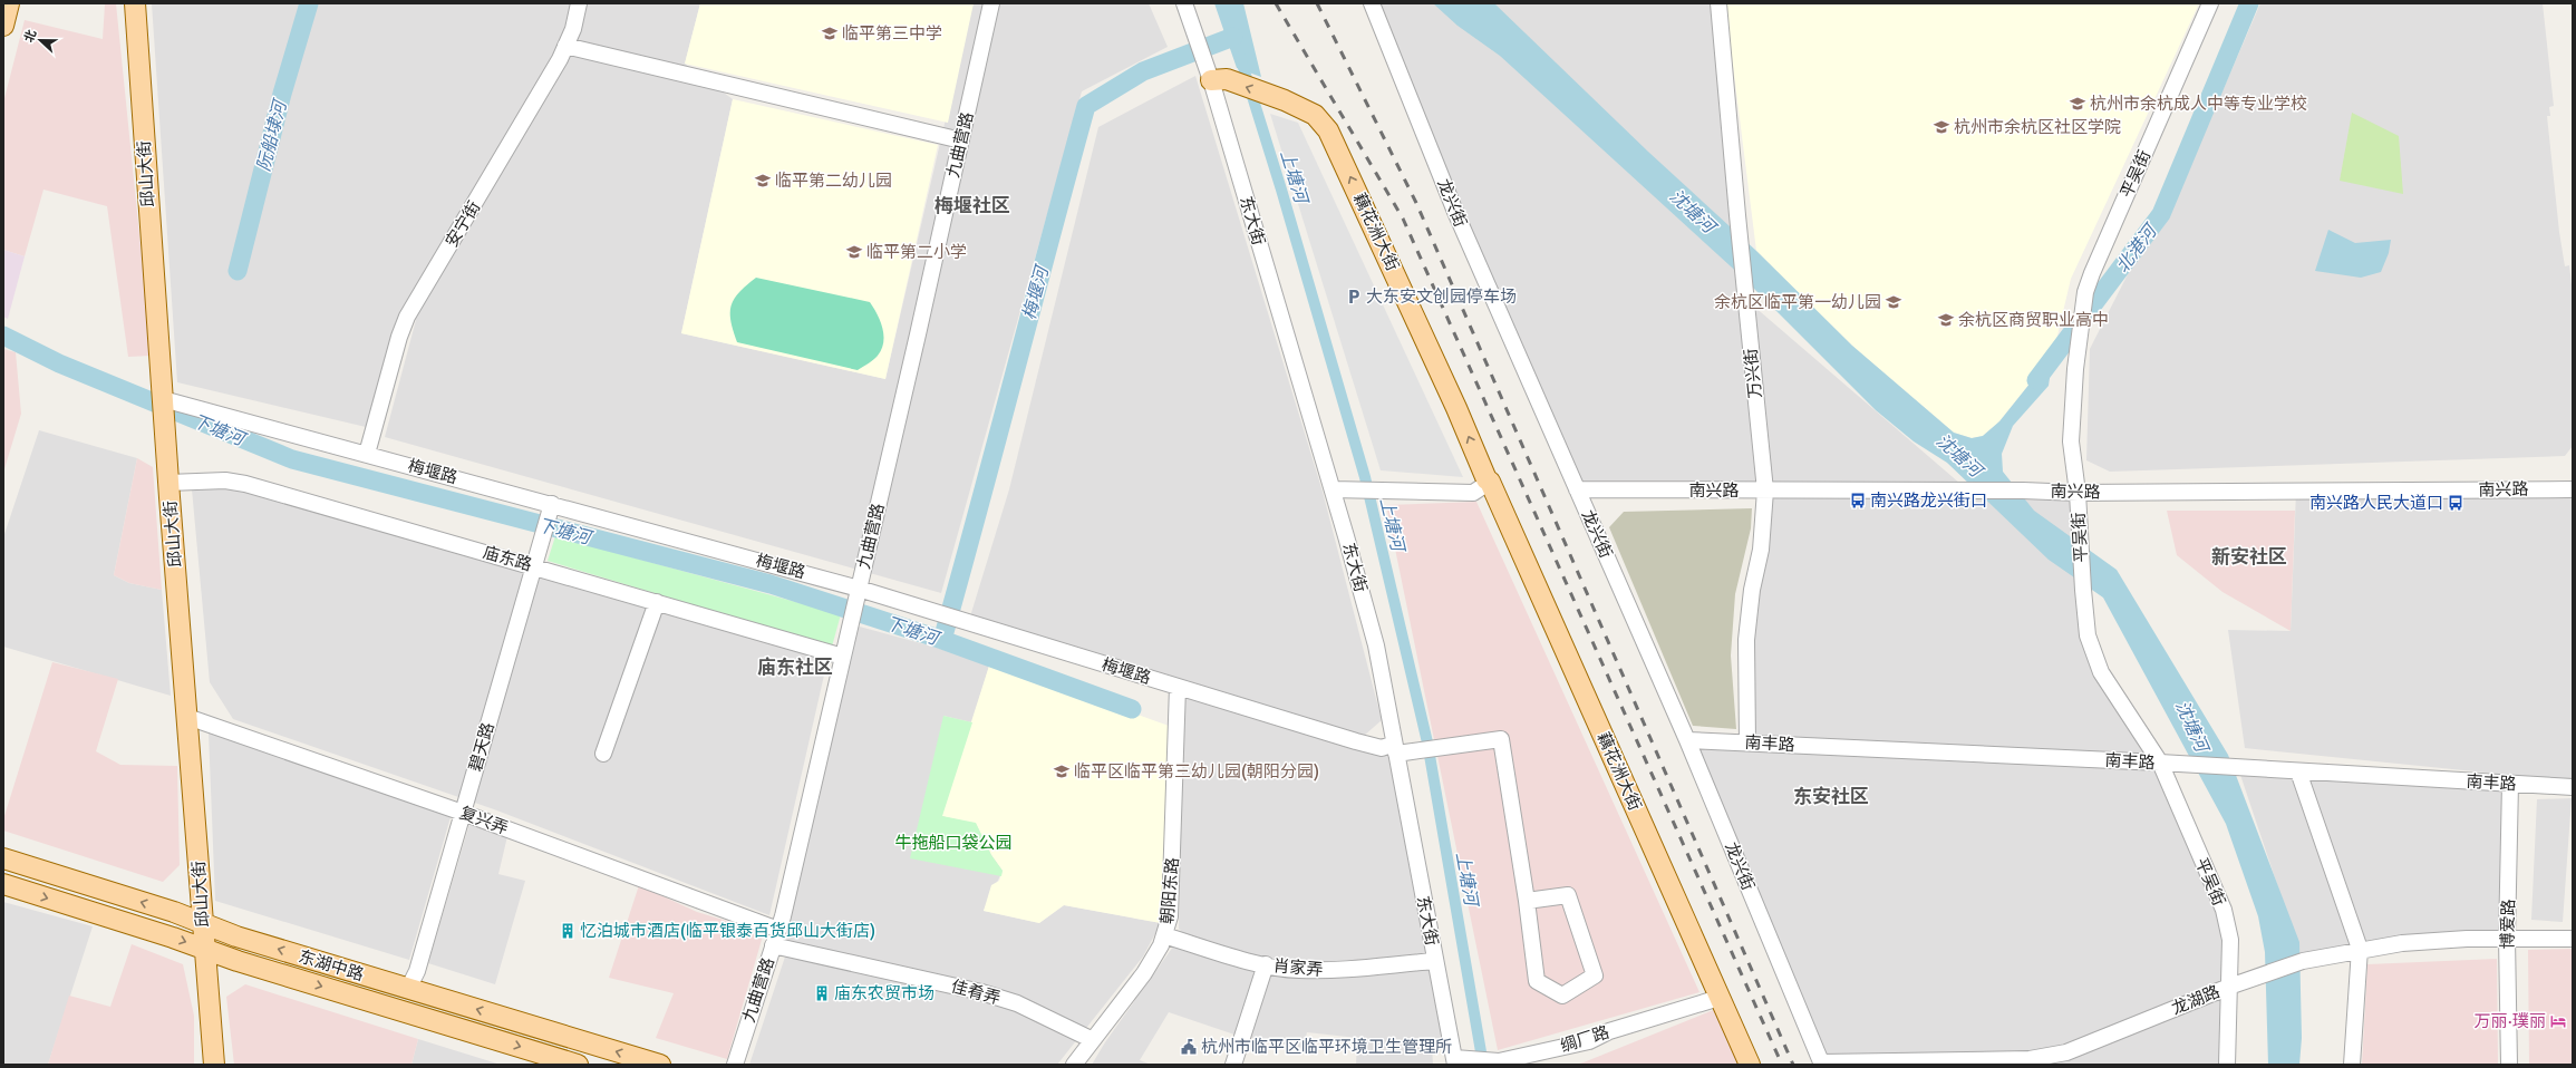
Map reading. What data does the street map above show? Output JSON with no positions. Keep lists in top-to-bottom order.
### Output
{
  "streets": {
    "main road": ["邱山大街", "藕花洲大街", "东湖中路"],
    "street": [
      "九曲营路",
      "平吴街",
      "龙兴街",
      "东大街",
      "安宁街",
      "万兴街",
      "梅堰路",
      "南兴路",
      "庙东路",
      "南丰路",
      "碧天路",
      "复兴弄",
      "朝阳东路",
      "博爱路",
      "肖家弄",
      "佳肴弄",
      "龙湖路",
      "绸厂路"
    ]
  },
  "crossings": [
    ["九曲营路", "梅堰路"],
    ["九曲营路", "庙东路"],
    ["九曲营路", "复兴弄"],
    ["九曲营路", "佳肴弄"],
    ["邱山大街", "梅堰路"],
    ["邱山大街", "庙东路"],
    ["邱山大街", "复兴弄"],
    ["邱山大街", "东湖中路"],
    ["平吴街", "南兴路"],
    ["平吴街", "南丰路"],
    ["平吴街", "龙湖路"],
    ["龙兴街", "南兴路"],
    ["龙兴街", "南丰路"],
    ["龙兴街", "龙湖路"],
    ["东大街", "藕花洲大街"],
    ["东大街", "梅堰路"],
    ["东大街", "肖家弄"],
    ["东大街", "绸厂路"],
    ["安宁街", "梅堰路"],
    ["藕花洲大街", "绸厂路"],
    ["万兴街", "南兴路"],
    ["万兴街", "南丰路"],
    ["梅堰路", "碧天路"],
    ["梅堰路", "朝阳东路"],
    ["庙东路", "碧天路"],
    ["南丰路", "博爱路"],
    ["碧天路", "复兴弄"],
    ["碧天路", "东湖中路"],
    ["朝阳东路", "肖家弄"],
    ["朝阳东路", "佳肴弄"],
    ["博爱路", "龙湖路"]
  ],
  "districts": [
    "梅堰社区",
    "新安社区",
    "庙东社区",
    "东安社区"
  ],
  "water": [
    "阮船埭河",
    "上塘河",
    "沈塘河",
    "北港河",
    "梅堰河",
    "下塘河"
  ],
  "parks": ["牛拖船口袋公园"],
  "places": {
    "school or university": [
      "临平第三中学",
      "杭州市余杭成人中等专业学校",
      "杭州市余杭区社区学院",
      "临平第二幼儿园",
      "临平第二小学",
      "余杭区临平第一幼儿园",
      "余杭区商贸职业高中",
      "临平区临平第三幼儿园(朝阳分园)"
    ],
    "parking": ["大东安文创园停车场"],
    "bus stop": ["南兴路龙兴街口", "南兴路人民大道口"],
    "building": ["忆泊城市酒店(临平银泰百货邱山大街店)", "庙东农贸市场"],
    "hotel": ["万丽·璞丽"],
    "public building": ["杭州市临平区临平环境卫生管理所"]
  },
  "north": "left"
}
